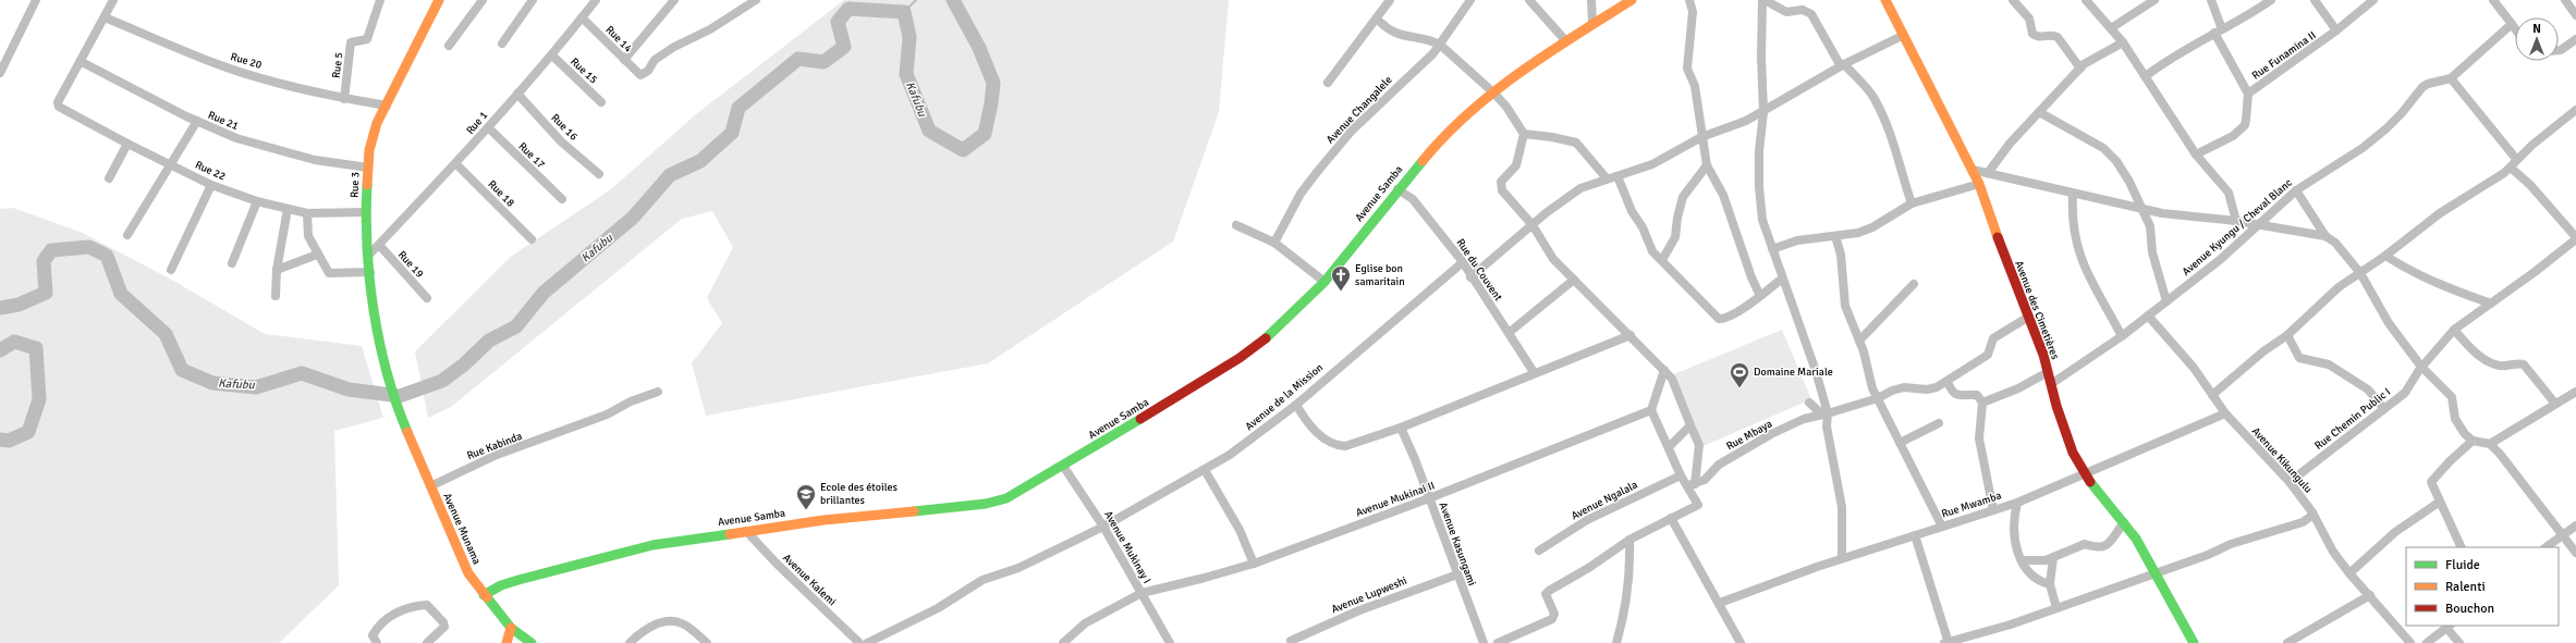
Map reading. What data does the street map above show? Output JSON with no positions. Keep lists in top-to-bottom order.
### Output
{
  "streets": {
    "street": [
      "Rue 14",
      "Rue Funamina II",
      "Rue 20",
      "Rue 5",
      "Rue 15",
      "Avenue Changalele",
      "Rue 21",
      "Rue 1",
      "Rue 16",
      "Rue 17",
      "Rue 22",
      "Rue 3",
      "Rue 18",
      "Avenue Samba",
      "Avenue Kyungu / Cheval Blanc",
      "Rue 19",
      "Rue du Couvent",
      "Avenue des Cimetières",
      "Avenue de la Mission",
      "Rue Chemin Public I",
      "Rue Mbaya",
      "Rue Kabinda",
      "Avenue Kikungulu",
      "Avenue Mukinai II",
      "Avenue Ngalala",
      "Rue Mwamba",
      "Avenue Munama",
      "Avenue Kasungami",
      "Avenue Mukinay I",
      "Avenue Kalemi",
      "Avenue Lupweshi"
    ]
  },
  "crossings": [
    ["Rue 14", "Rue 1"],
    ["Rue 20", "Rue 5"],
    ["Rue 20", "Rue 3"],
    ["Rue 15", "Rue 1"],
    ["Rue 21", "Rue 22"],
    ["Rue 21", "Rue 3"],
    ["Rue 1", "Rue 16"],
    ["Rue 1", "Rue 17"],
    ["Rue 1", "Rue 3"],
    ["Rue 1", "Rue 18"],
    ["Rue 1", "Rue 19"],
    ["Rue 22", "Rue 3"],
    ["Rue 3", "Avenue Munama"],
    ["Avenue Samba", "Rue du Couvent"],
    ["Avenue Samba", "Avenue Munama"],
    ["Avenue Samba", "Avenue Mukinay I"],
    ["Avenue Samba", "Avenue Kalemi"],
    ["Avenue Kyungu / Cheval Blanc", "Avenue des Cimetières"],
    ["Avenue Kyungu / Cheval Blanc", "Avenue Kikungulu"],
    ["Rue du Couvent", "Avenue de la Mission"],
    ["Avenue des Cimetières", "Rue Mbaya"],
    ["Avenue des Cimetières", "Rue Mwamba"],
    ["Avenue de la Mission", "Avenue Mukinay I"],
    ["Rue Chemin Public I", "Avenue Kikungulu"],
    ["Rue Kabinda", "Avenue Munama"],
    ["Avenue Kikungulu", "Rue Mwamba"],
    ["Avenue Mukinai II", "Avenue Kasungami"],
    ["Avenue Mukinai II", "Avenue Mukinay I"],
    ["Avenue Kasungami", "Avenue Lupweshi"]
  ],
  "water": ["Kafubu"],
  "places": {
    "church": ["Eglise bon samaritain"],
    "sports": ["Domaine Mariale"],
    "school or university": ["Ecole des étoiles brillantes"]
  },
  "legend": ["Fluide", "Ralenti", "Bouchon"],
  "north": "top"
}
